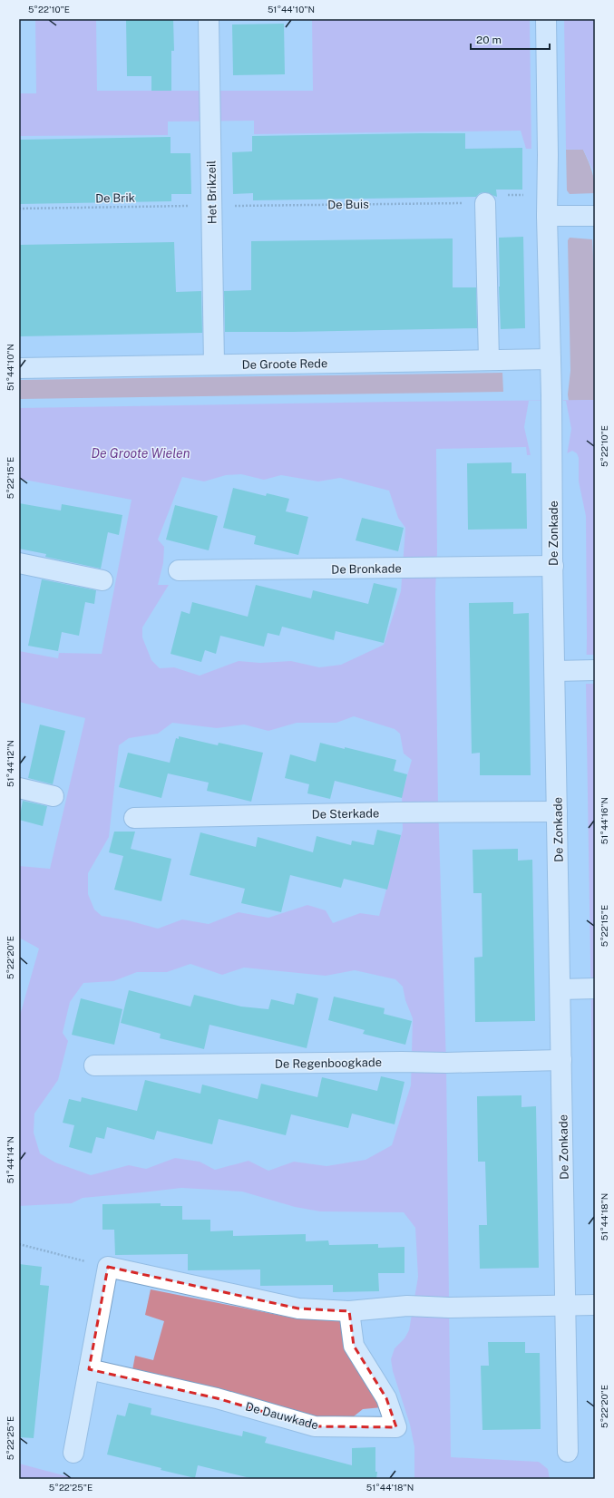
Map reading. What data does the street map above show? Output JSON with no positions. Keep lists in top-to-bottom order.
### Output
{
  "streets": {
    "street": [
      "Het Brikzeil",
      "De Groote Rede",
      "De Zonkade",
      "De Bronkade",
      "De Sterkade",
      "De Regenboogkade",
      "De Dauwkade"
    ],
    "path": ["De Brik", "De Buis"]
  },
  "crossings": [
    ["Het Brikzeil", "De Brik"],
    ["Het Brikzeil", "De Buis"],
    ["Het Brikzeil", "De Groote Rede"],
    ["De Brik", "De Buis"],
    ["De Buis", "De Zonkade"],
    ["De Groote Rede", "De Zonkade"],
    ["De Zonkade", "De Bronkade"],
    ["De Zonkade", "De Sterkade"],
    ["De Zonkade", "De Regenboogkade"]
  ],
  "water": ["De Groote Wielen"],
  "scale_bar": "20 m",
  "coordinates": [
    "5°22'10\"E",
    "51°44'10\"N",
    "5°22'15\"E",
    "51°44'12\"N",
    "51°44'16\"N",
    "5°22'20\"E",
    "51°44'14\"N",
    "51°44'18\"N",
    "5°22'25\"E"
  ]
}
